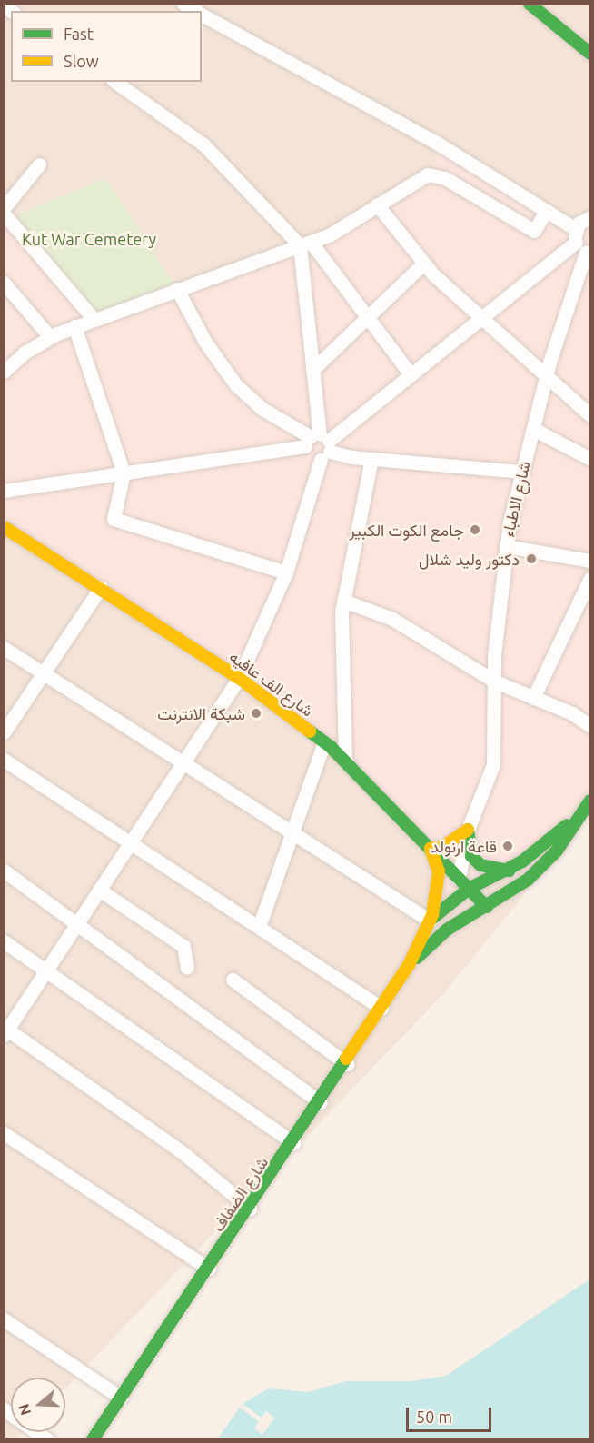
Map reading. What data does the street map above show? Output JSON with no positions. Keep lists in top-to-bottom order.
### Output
{
  "streets": {
    "street": ["شارع الاطباء", "شارع الف عافيه", "شارع الضفاف"]
  },
  "crossings": [
    ["شارع الاطباء", "شارع الف عافيه"]
  ],
  "parks": ["Kut War Cemetery"],
  "places": [
    "جامع الكوت الكبير",
    "دكتور وليد شلال",
    "شبكة الانترنت",
    "قاعة ارنولد"
  ],
  "legend": ["Fast", "Slow"],
  "scale_bar": "50 m",
  "north": "left"
}
